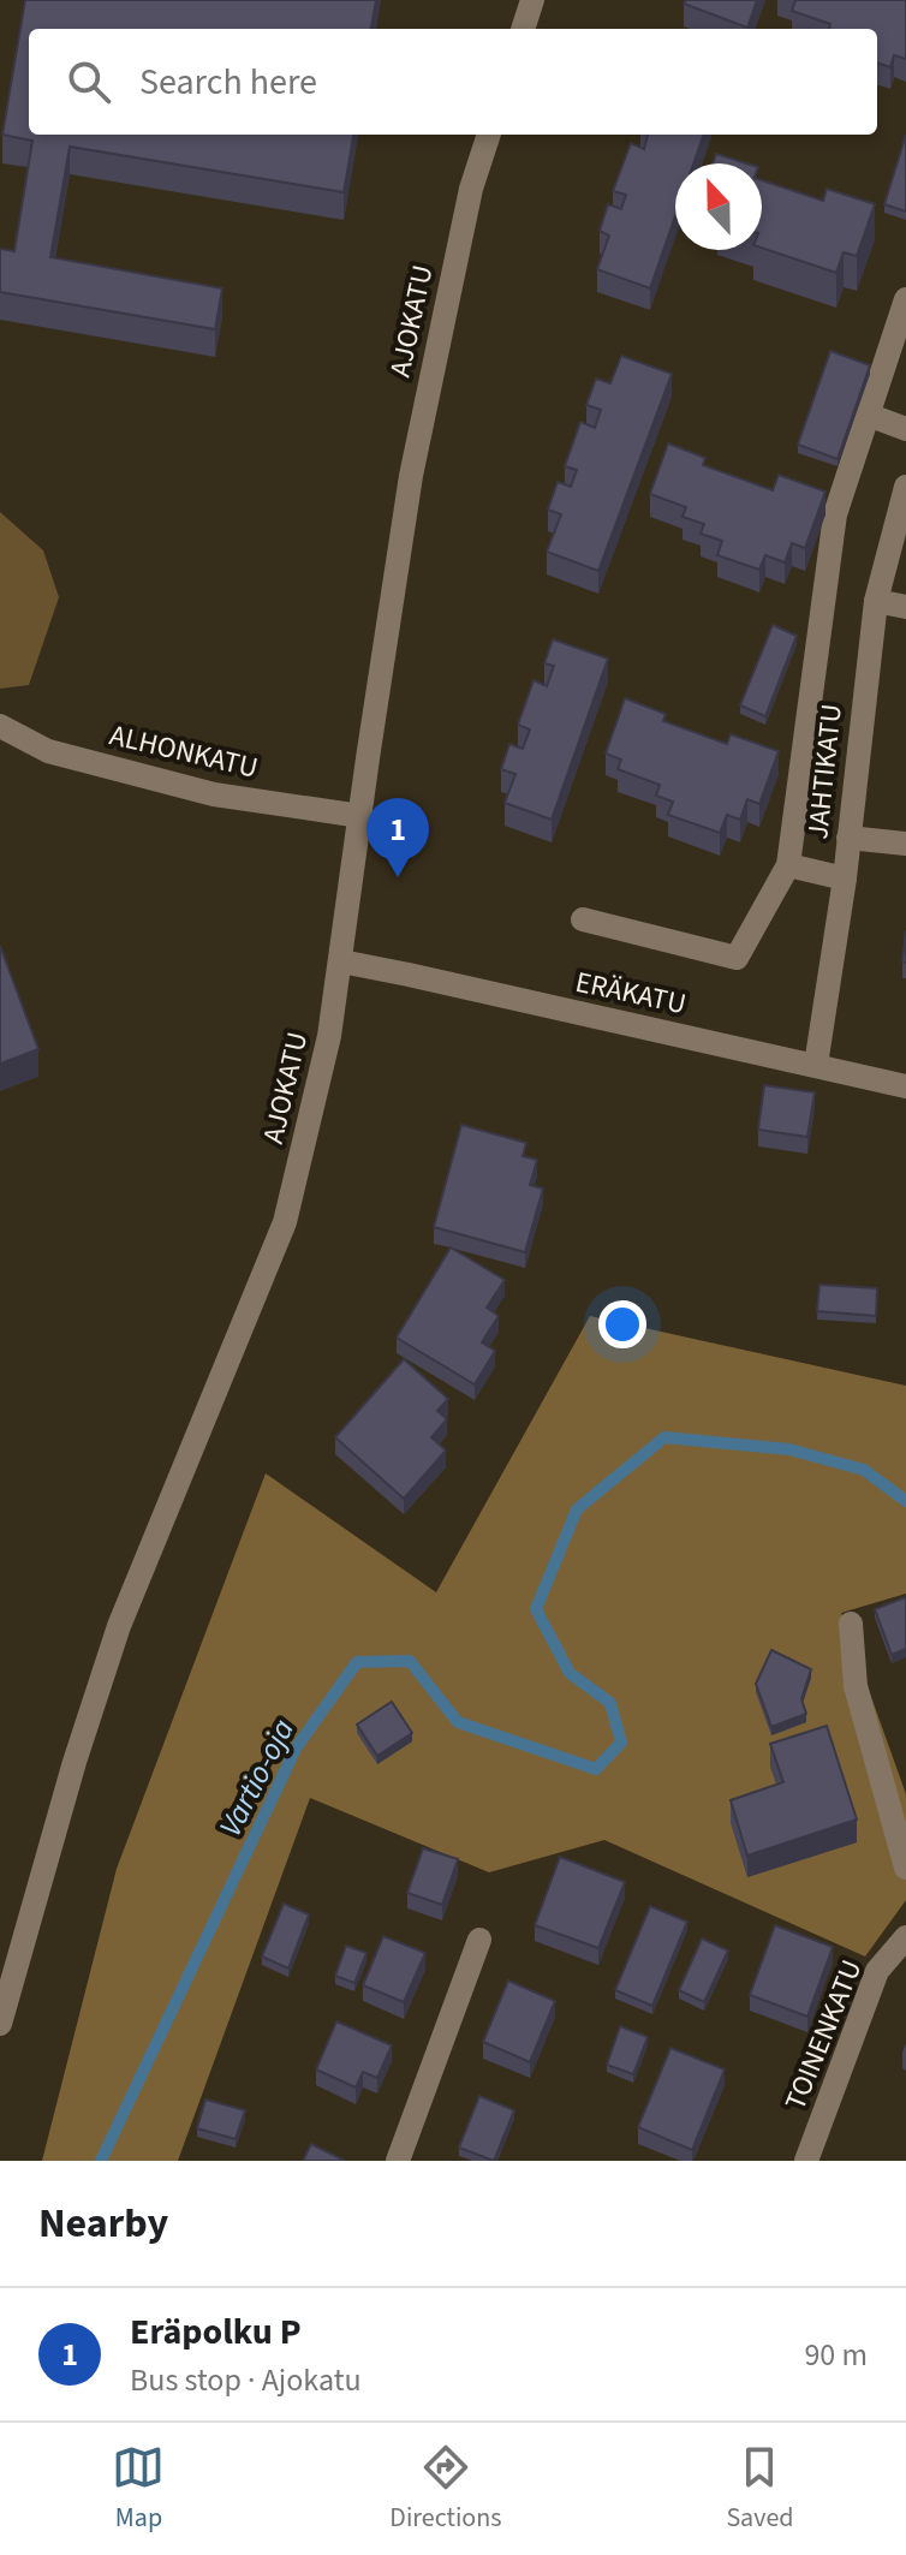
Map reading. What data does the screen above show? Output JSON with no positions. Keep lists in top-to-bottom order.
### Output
{
  "streets": {
    "street": [
      "AJOKATU",
      "ALHONKATU",
      "JAHTIKATU",
      "ERÄKATU",
      "TOINENKATU"
    ]
  },
  "crossings": [
    ["AJOKATU", "ALHONKATU"],
    ["AJOKATU", "ERÄKATU"],
    ["JAHTIKATU", "ERÄKATU"]
  ],
  "water": ["Vartio-oja"],
  "north": "top",
  "page": {
    "search": "Search here",
    "pins": "1",
    "heading": "Nearby",
    "list": [
      {
        "mark": "1",
        "name": "Eräpolku P",
        "note": "Bus stop · Ajokatu",
        "value": "90 m"
      }
    ],
    "nav": ["Map", "Directions", "Saved"]
  }
}
